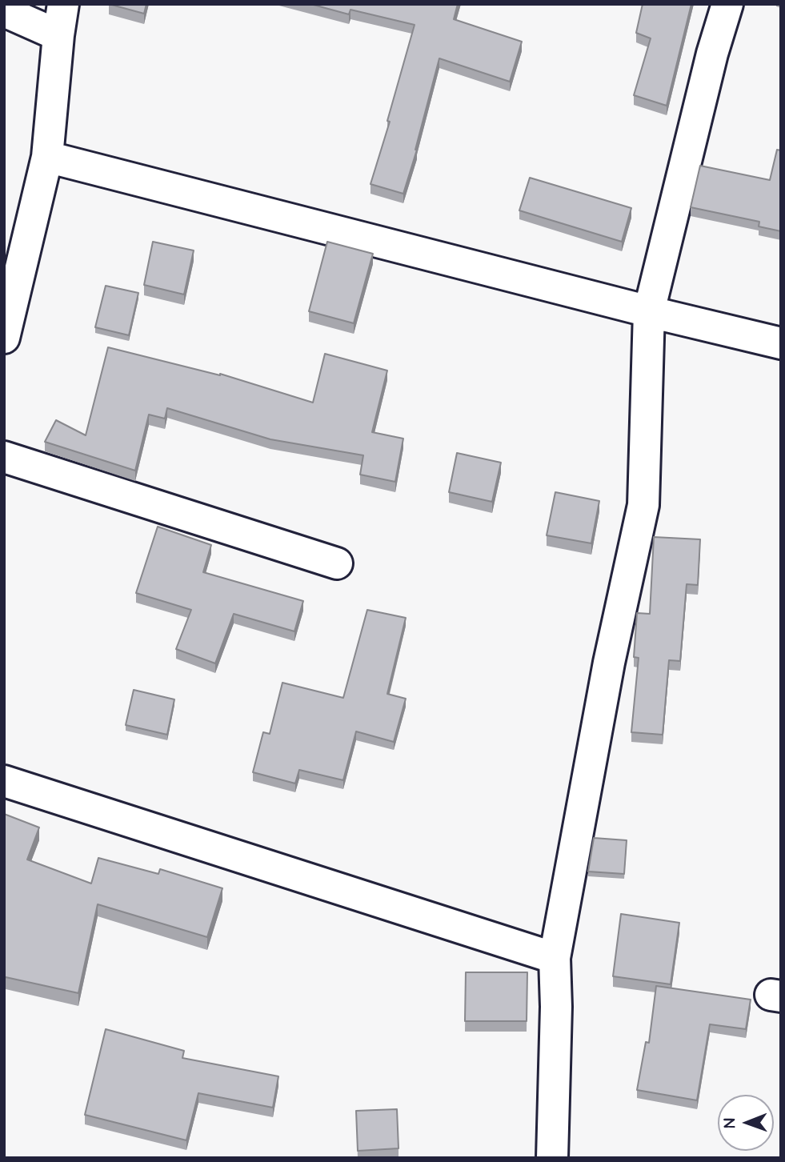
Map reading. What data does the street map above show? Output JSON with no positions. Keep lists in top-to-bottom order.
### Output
{
  "north": "left"
}
